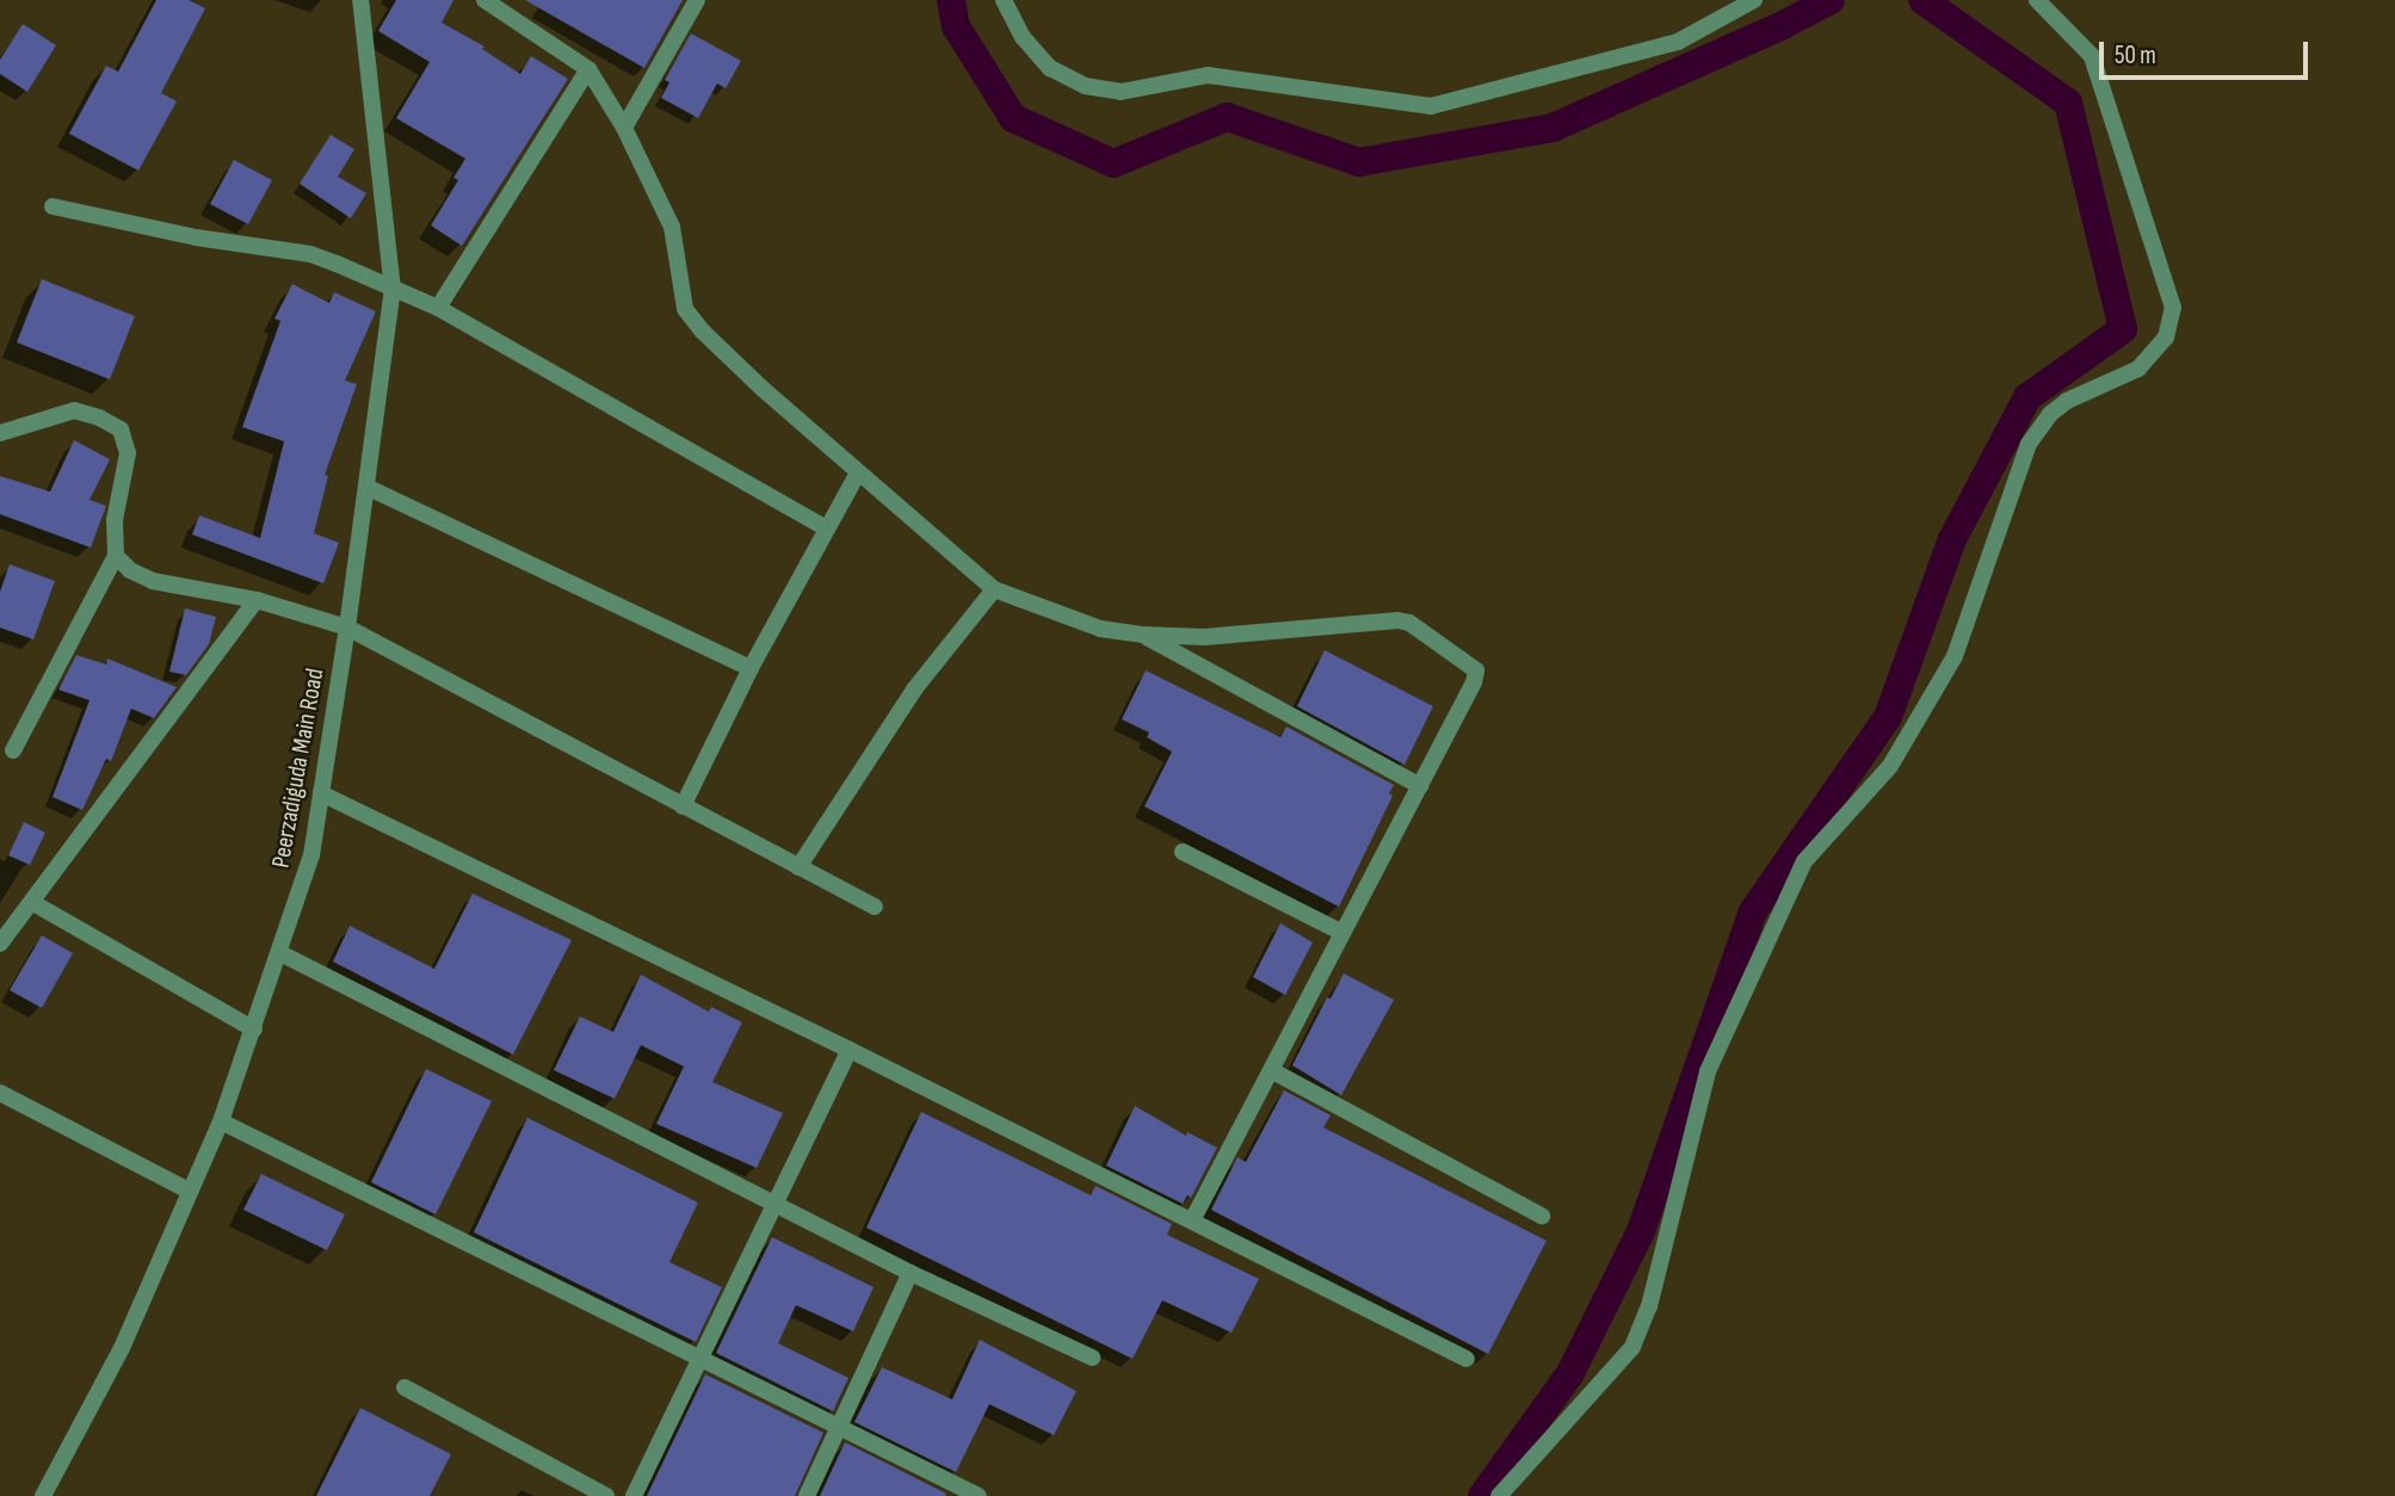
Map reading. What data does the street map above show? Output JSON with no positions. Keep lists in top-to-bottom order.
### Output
{
  "streets": {
    "street": ["Peerzadiguda Main Road"]
  },
  "scale_bar": "50 m"
}
